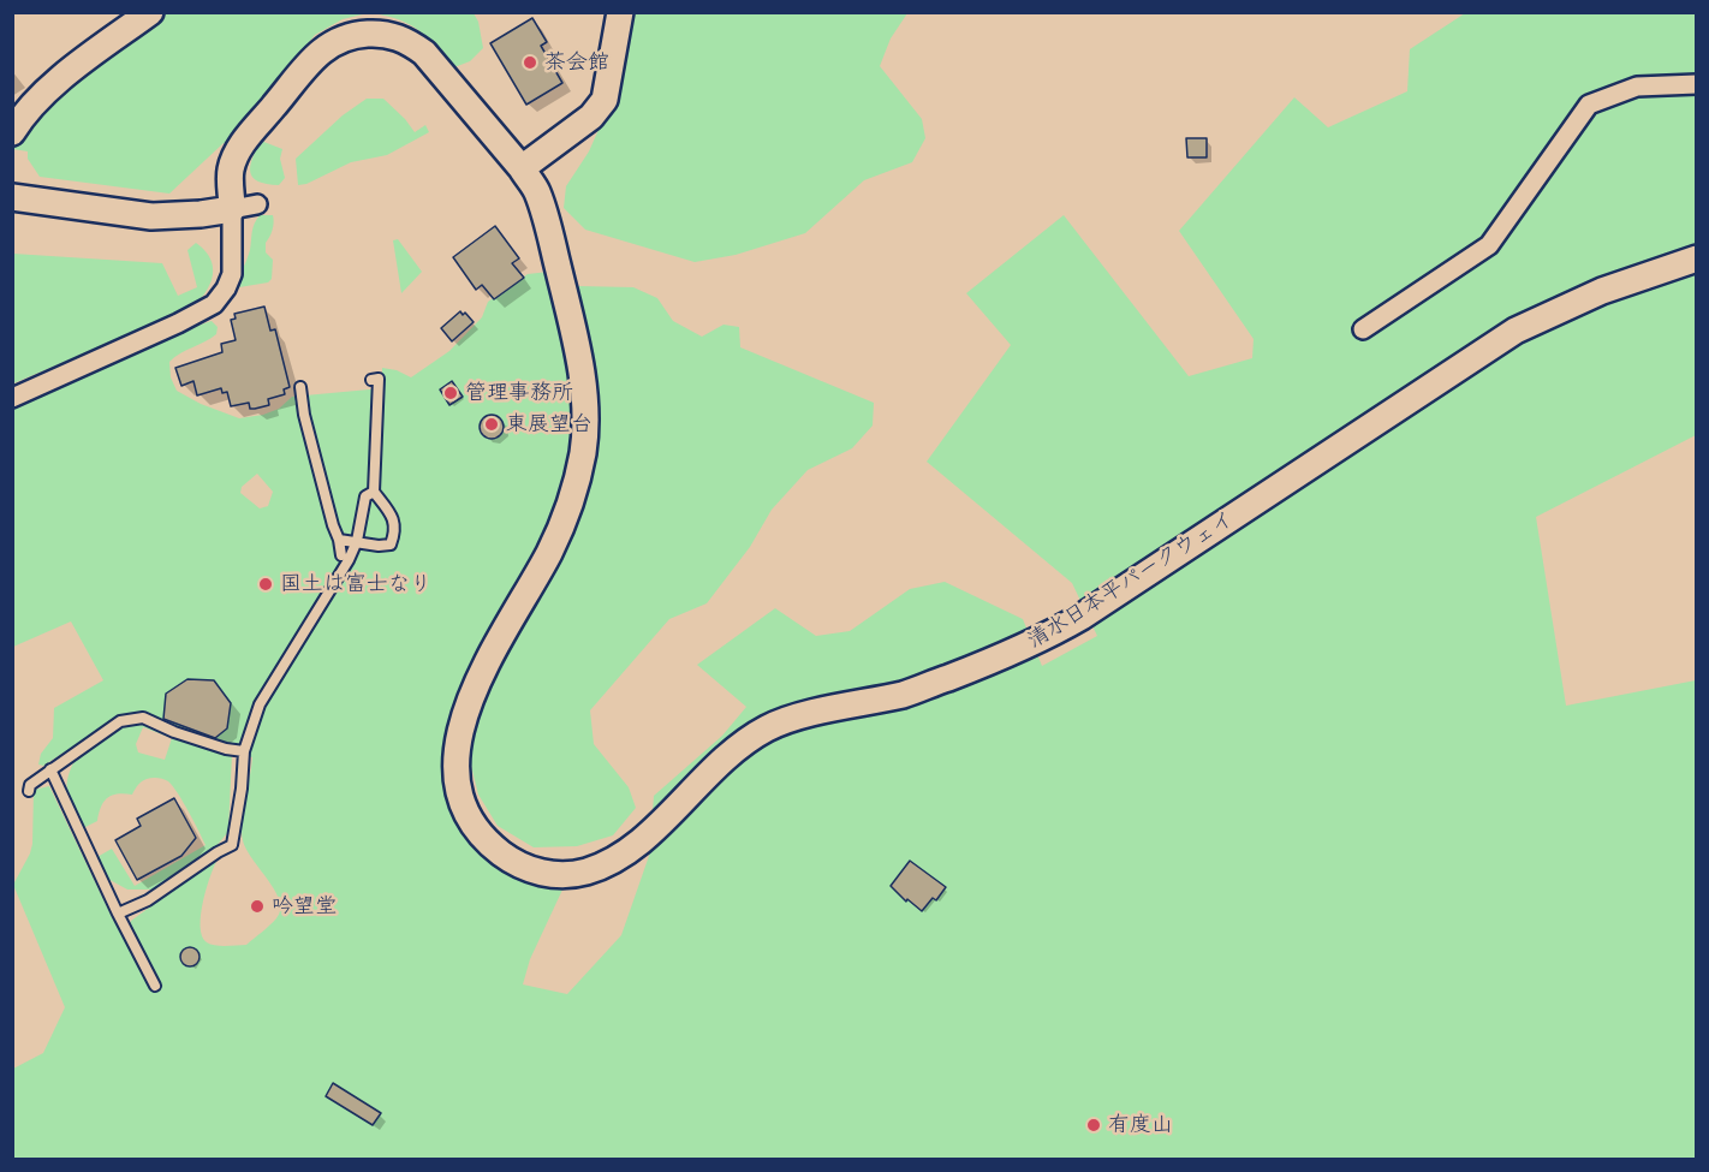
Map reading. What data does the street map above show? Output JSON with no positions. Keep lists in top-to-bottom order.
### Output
{
  "streets": {
    "street": ["清水日本平パークウェイ"]
  },
  "places": [
    "茶会館",
    "管理事務所",
    "東展望台",
    "国土は富士なり",
    "吟望堂",
    "有度山"
  ]
}
